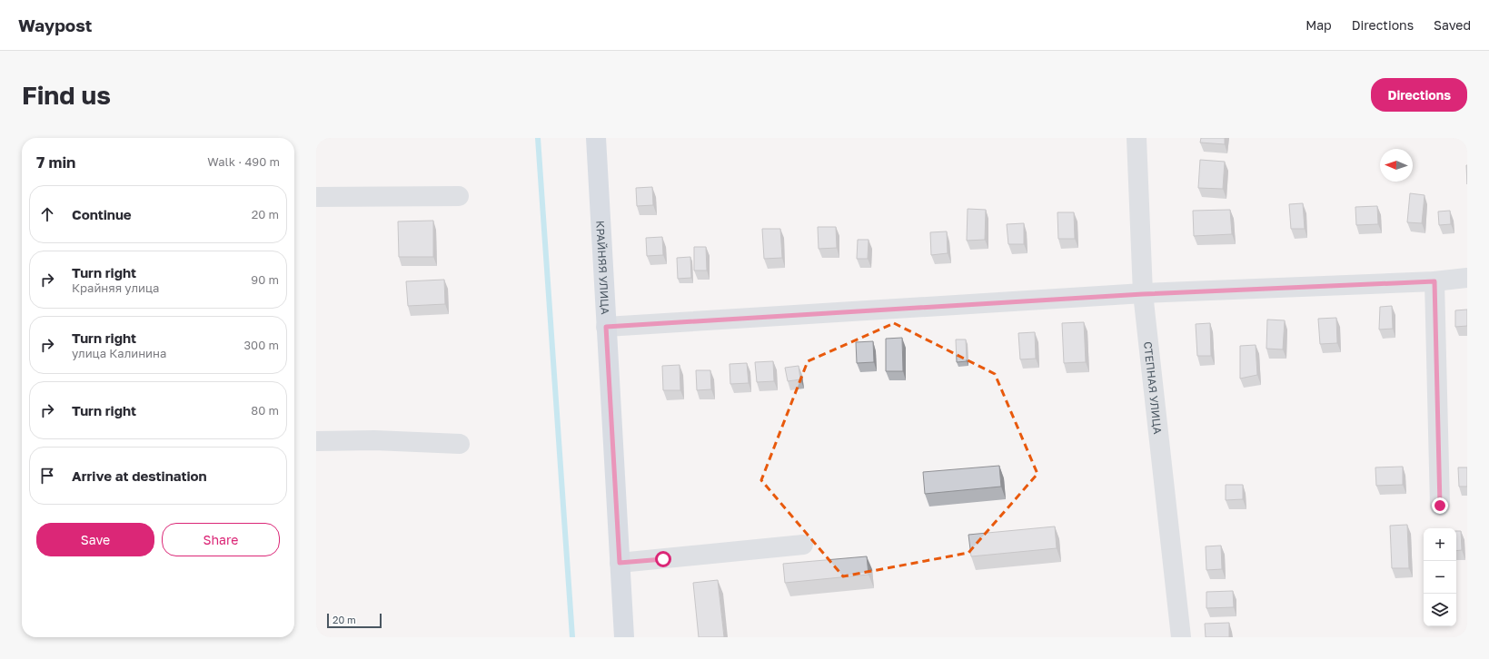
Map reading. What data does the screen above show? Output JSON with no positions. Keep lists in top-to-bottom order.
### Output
{
  "streets": {
    "main road": ["КРАЙНЯЯ УЛИЦА"],
    "street": ["СТЕПНАЯ УЛИЦА"]
  },
  "scale_bar": "20 m",
  "north": "left",
  "page": {
    "header": "Waypost",
    "nav": ["Map", "Directions", "Saved"],
    "buttons": [
      "Directions",
      ["Save", "Share"]
    ],
    "title": "Find us",
    "heading": ["7 min", "Walk · 490 m"],
    "list": [
      ["Continue", "20 m"],
      ["Turn right", "Крайняя улица", "90 m"],
      ["Turn right", "улица Калинина", "300 m"],
      ["Turn right", "80 m"],
      "Arrive at destination"
    ],
    "map_buttons": ["+", "−"],
    "scale": "20 m"
  }
}
